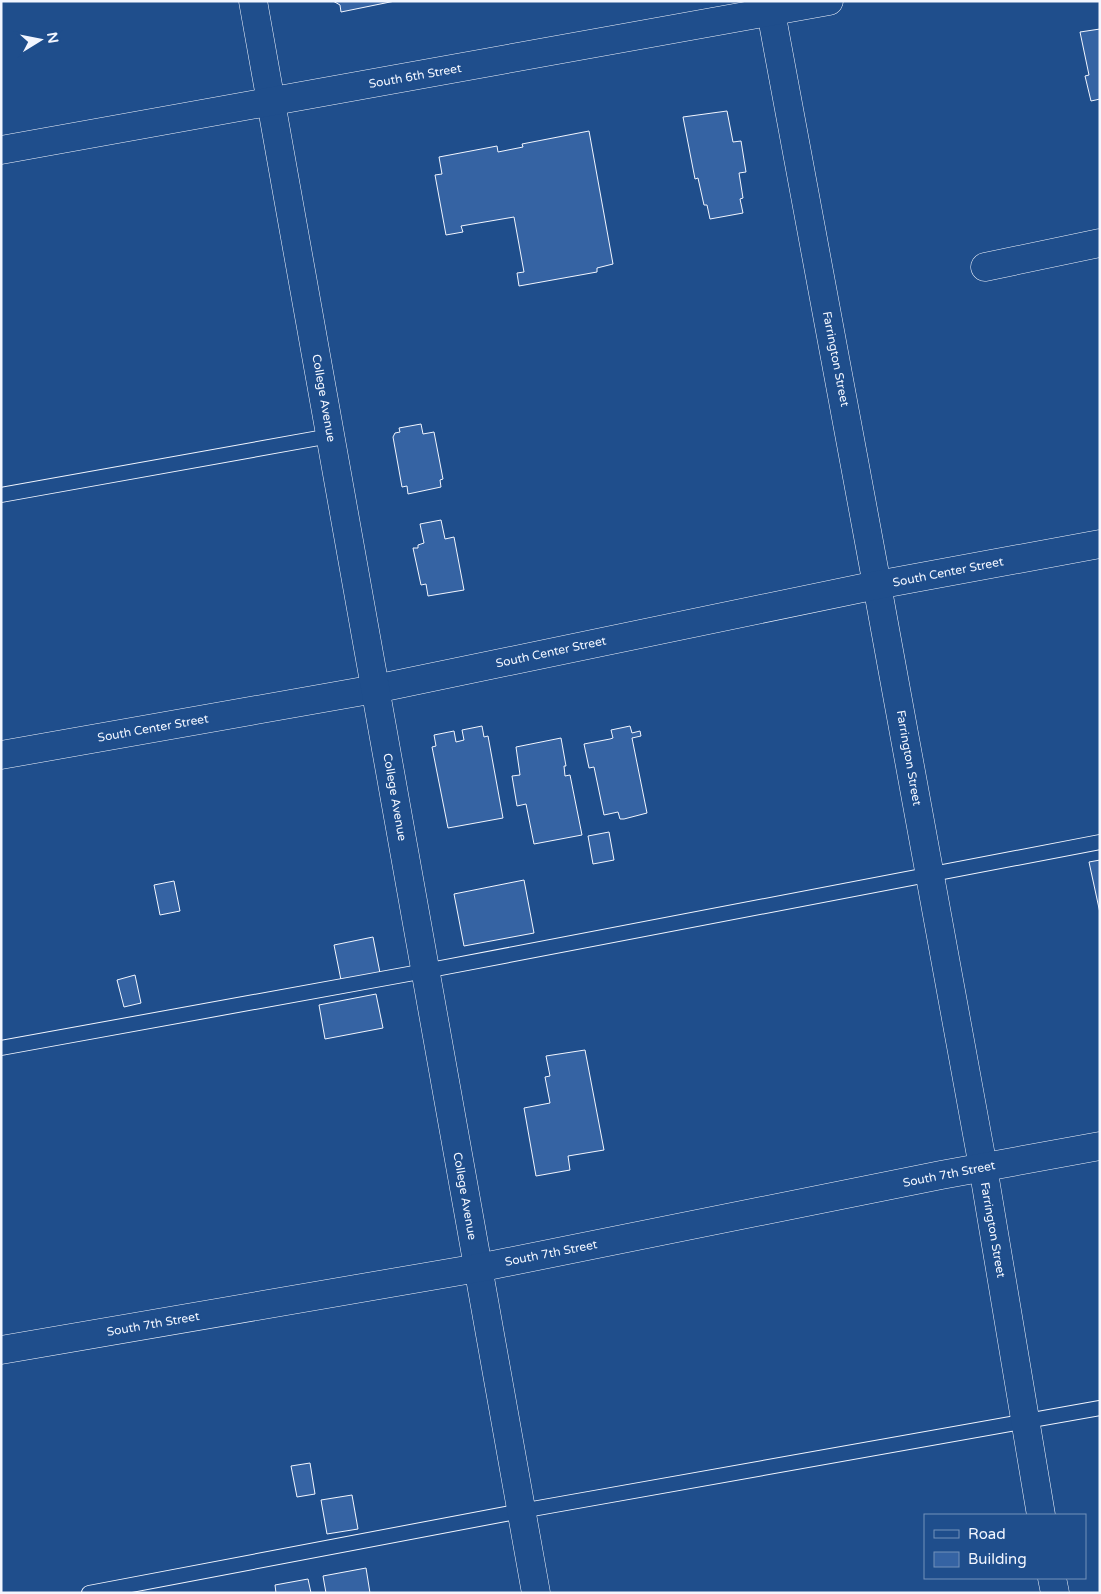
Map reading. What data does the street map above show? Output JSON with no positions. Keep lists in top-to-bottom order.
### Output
{
  "streets": {
    "street": [
      "South 6th Street",
      "Farrington Street",
      "College Avenue",
      "South Center Street",
      "South 7th Street"
    ]
  },
  "crossings": [
    ["South 6th Street", "Farrington Street"],
    ["South 6th Street", "College Avenue"],
    ["Farrington Street", "South Center Street"],
    ["Farrington Street", "South 7th Street"],
    ["College Avenue", "South Center Street"],
    ["College Avenue", "South 7th Street"]
  ],
  "legend": ["Road", "Building"],
  "north": "right"
}
